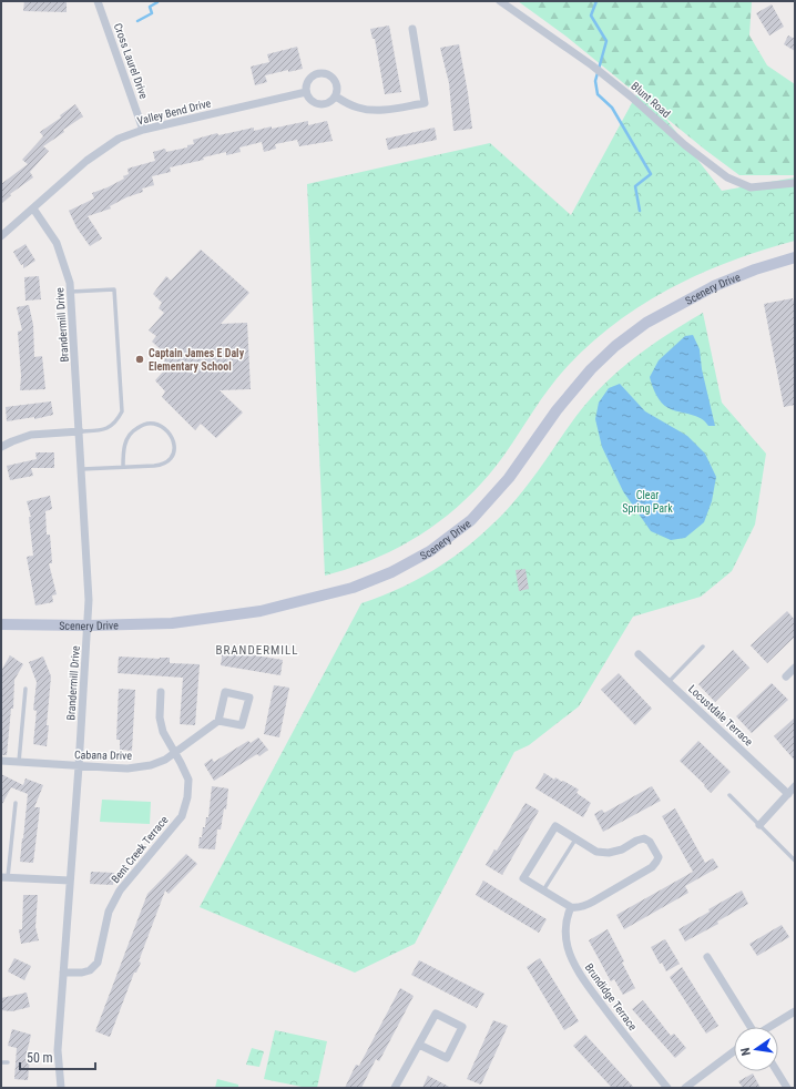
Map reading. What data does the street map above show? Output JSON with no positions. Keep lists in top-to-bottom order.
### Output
{
  "streets": {
    "street": [
      "Cross Laurel Drive",
      "Blunt Road",
      "Valley Bend Drive",
      "Scenery Drive",
      "Brandermill Drive",
      "Locustdale Terrace",
      "Cabana Drive",
      "Bent Creek Terrace",
      "Brundidge Terrace"
    ]
  },
  "crossings": [
    ["Cross Laurel Drive", "Valley Bend Drive"],
    ["Valley Bend Drive", "Brandermill Drive"],
    ["Scenery Drive", "Brandermill Drive"],
    ["Brandermill Drive", "Cabana Drive"],
    ["Brandermill Drive", "Bent Creek Terrace"],
    ["Cabana Drive", "Bent Creek Terrace"]
  ],
  "districts": ["BRANDERMILL"],
  "parks": ["Clear Spring Park"],
  "places": ["Captain James E Daly Elementary School"],
  "scale_bar": "50 m",
  "north": "left"
}
